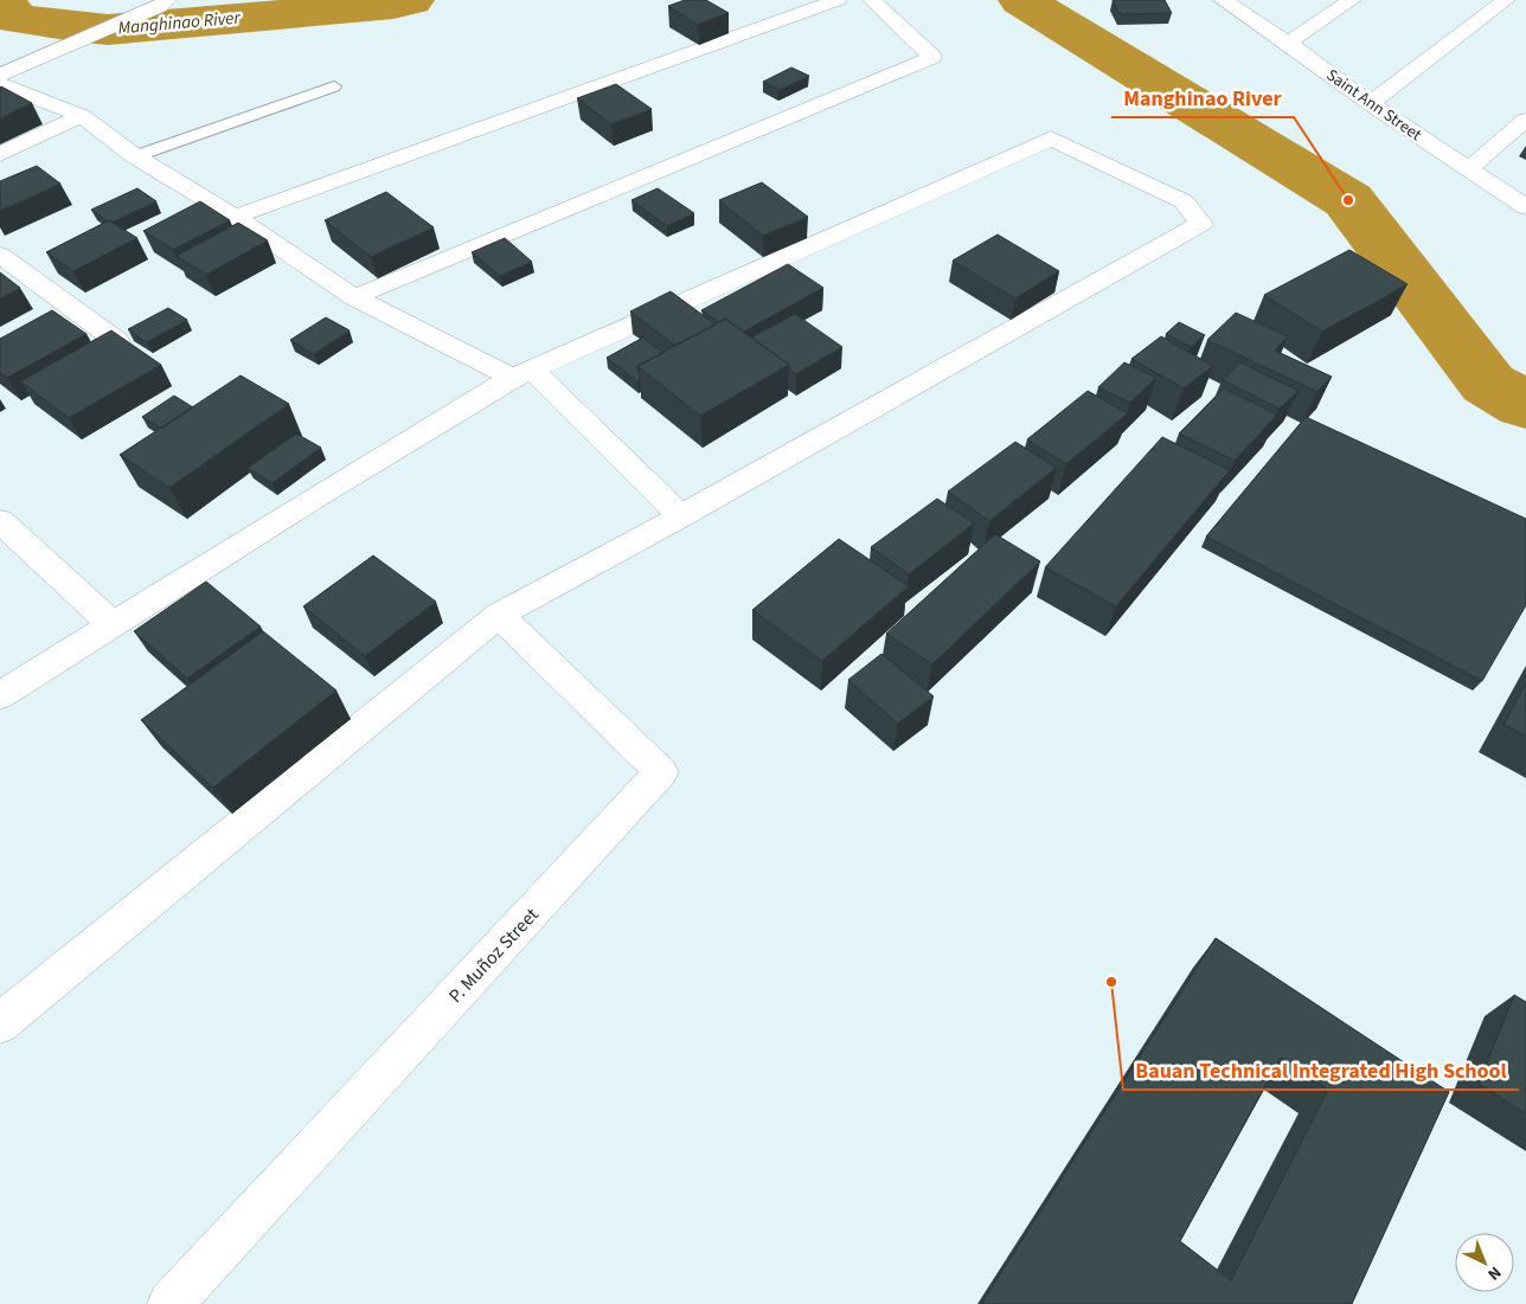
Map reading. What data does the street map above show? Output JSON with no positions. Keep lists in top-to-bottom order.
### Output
{
  "streets": {
    "street": ["Saint Ann Street", "P. Muñoz Street"]
  },
  "water": ["Manghinao River"],
  "places": ["Manghinao River", "Bauan Technical Integrated High School"],
  "north": "bottom right"
}
